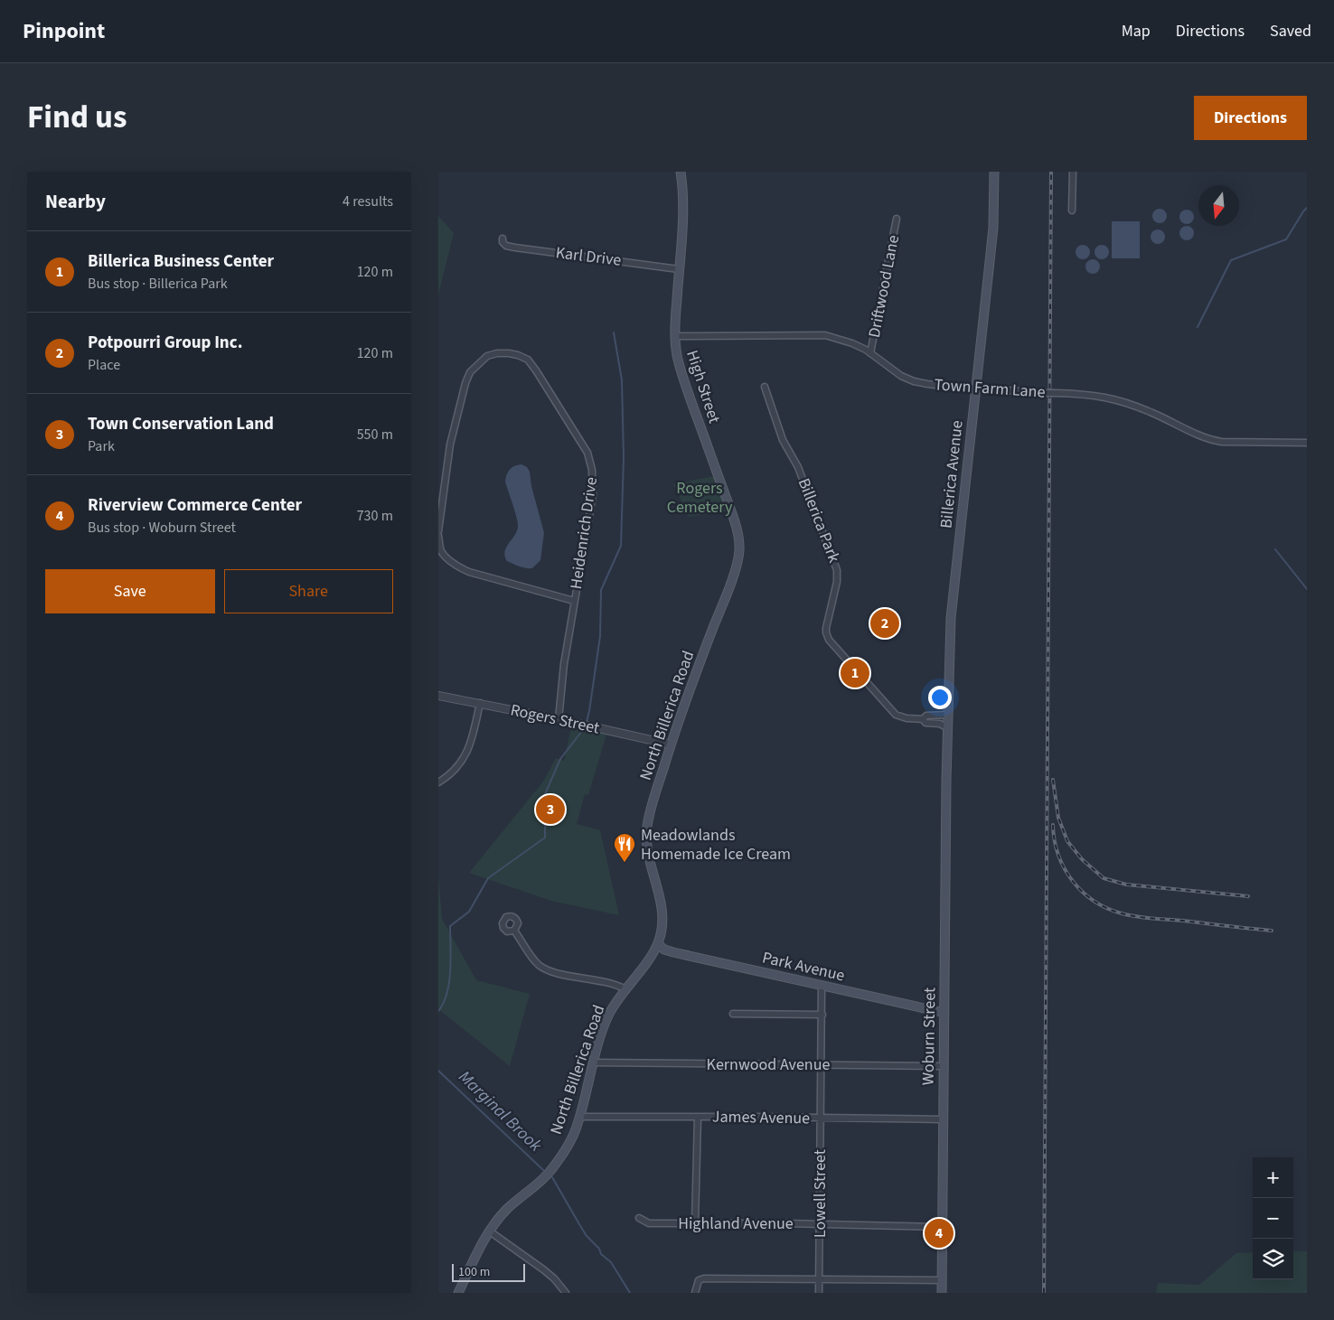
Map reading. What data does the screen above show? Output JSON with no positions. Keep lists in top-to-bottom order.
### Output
{
  "streets": {
    "main road": [
      "High Street",
      "Billerica Avenue",
      "North Billerica Road",
      "Park Avenue",
      "Woburn Street"
    ],
    "street": [
      "Karl Drive",
      "Driftwood Lane",
      "Town Farm Lane",
      "Billerica Park",
      "Heidenrich Drive",
      "Rogers Street",
      "Kernwood Avenue",
      "James Avenue",
      "Lowell Street",
      "Highland Avenue"
    ]
  },
  "crossings": [
    ["Karl Drive", "High Street"],
    ["Driftwood Lane", "Town Farm Lane"],
    ["High Street", "Town Farm Lane"],
    ["High Street", "North Billerica Road"],
    ["Town Farm Lane", "Billerica Avenue"],
    ["Billerica Avenue", "Billerica Park"],
    ["Billerica Avenue", "Woburn Street"],
    ["Heidenrich Drive", "Rogers Street"],
    ["North Billerica Road", "Rogers Street"],
    ["North Billerica Road", "Park Avenue"],
    ["North Billerica Road", "Kernwood Avenue"],
    ["North Billerica Road", "James Avenue"],
    ["Park Avenue", "Woburn Street"],
    ["Park Avenue", "Lowell Street"],
    ["Woburn Street", "Kernwood Avenue"],
    ["Woburn Street", "James Avenue"],
    ["Woburn Street", "Highland Avenue"],
    ["Kernwood Avenue", "Lowell Street"],
    ["James Avenue", "Lowell Street"],
    ["Lowell Street", "Highland Avenue"]
  ],
  "water": ["Marginal Brook"],
  "parks": ["Rogers Cemetery"],
  "places": {
    "restaurant": ["Meadowlands Homemade Ice Cream"]
  },
  "scale_bar": "100 m",
  "north": "bottom",
  "page": {
    "header": "Pinpoint",
    "nav": ["Map", "Directions", "Saved"],
    "title": "Find us",
    "buttons": [
      "Directions",
      ["Save", "Share"]
    ],
    "heading": ["Nearby", "4 results"],
    "list": [
      {
        "mark": "1",
        "name": "Billerica Business Center",
        "note": "Bus stop · Billerica Park",
        "value": "120 m"
      },
      {
        "mark": "2",
        "name": "Potpourri Group Inc.",
        "note": "Place",
        "value": "120 m"
      },
      {
        "mark": "3",
        "name": "Town Conservation Land",
        "note": "Park",
        "value": "550 m"
      },
      {
        "mark": "4",
        "name": "Riverview Commerce Center",
        "note": "Bus stop · Woburn Street",
        "value": "730 m"
      }
    ],
    "pins": [
      "2",
      "1",
      "3",
      "4"
    ],
    "map_buttons": ["+", "−"],
    "scale": "100 m"
  }
}
